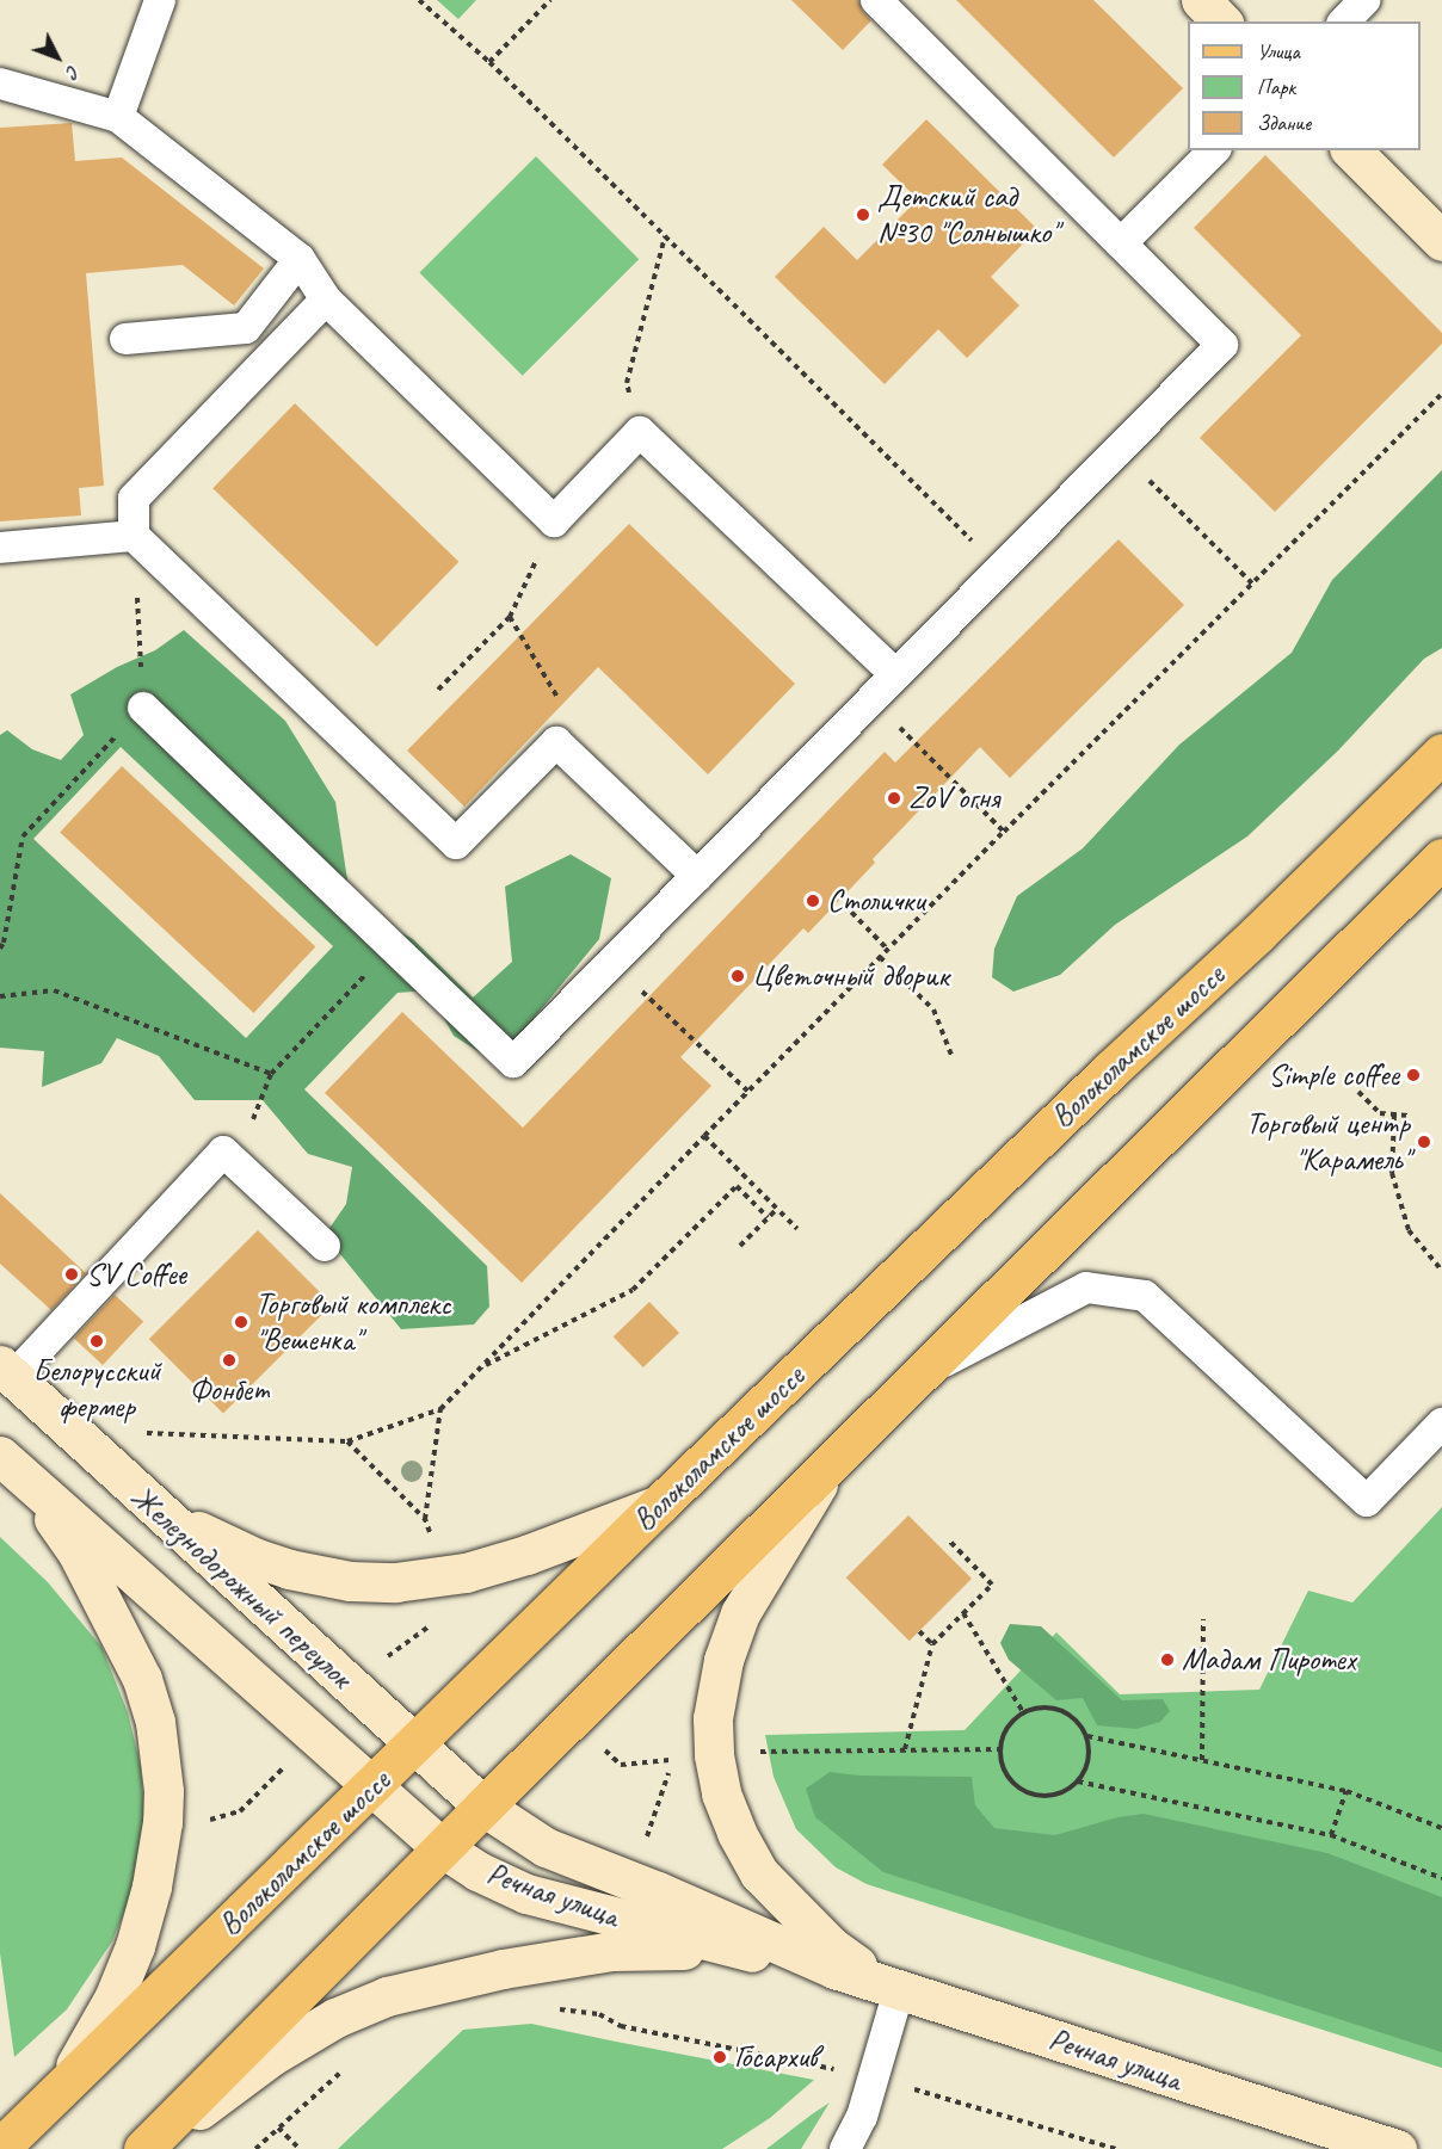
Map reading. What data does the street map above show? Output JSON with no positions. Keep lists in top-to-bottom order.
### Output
{
  "streets": {
    "main road": ["Волоколамское шоссе"],
    "street": ["Железнодорожный переулок", "Речная улица"]
  },
  "crossings": [
    ["Волоколамское шоссе", "Железнодорожный переулок"],
    ["Железнодорожный переулок", "Речная улица"]
  ],
  "places": [
    "Детский сад №30 \"Солнышко\"",
    "ZoV огня",
    "Столички",
    "Цветочный дворик",
    "Simple coffee",
    "Торговый центр \"Карамель\"",
    "SV Coffee",
    "Торговый комплекс \"Вешенка\"",
    "Белорусский фермер",
    "Фонбет",
    "Мадам Пиротех",
    "Госархив"
  ],
  "legend": ["Улица", "Парк", "Здание"],
  "north": "bottom right"
}
